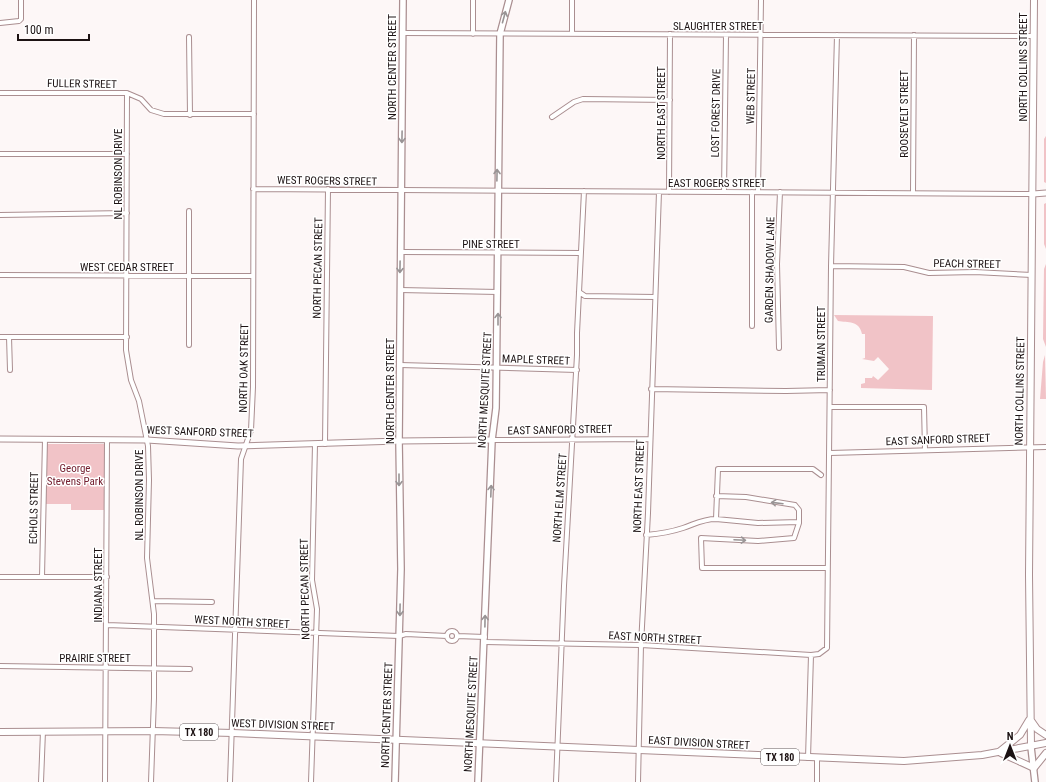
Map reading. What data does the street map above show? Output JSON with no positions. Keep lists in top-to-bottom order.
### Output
{
  "streets": {
    "main road": [
      "NORTH CENTER STREET",
      "NORTH COLLINS STREET",
      "NORTH MESQUITE STREET",
      "WEST DIVISION STREET",
      "TX 180",
      "EAST DIVISION STREET"
    ],
    "street": [
      "SLAUGHTER STREET",
      "FULLER STREET",
      "WEB STREET",
      "NORTH EAST STREET",
      "LOST FOREST DRIVE",
      "ROOSEVELT STREET",
      "NL ROBINSON DRIVE",
      "WEST ROGERS STREET",
      "EAST ROGERS STREET",
      "PINE STREET",
      "PEACH STREET",
      "WEST CEDAR STREET",
      "NORTH PECAN STREET",
      "GARDEN SHADOW LANE",
      "TRUMAN STREET",
      "MAPLE STREET",
      "NORTH OAK STREET",
      "EAST SANFORD STREET",
      "WEST SANFORD STREET",
      "NORTH ELM STREET",
      "ECHOLS STREET",
      "INDIANA STREET",
      "WEST NORTH STREET",
      "EAST NORTH STREET",
      "PRAIRIE STREET"
    ]
  },
  "crossings": [
    ["SLAUGHTER STREET", "NORTH CENTER STREET"],
    ["SLAUGHTER STREET", "NORTH COLLINS STREET"],
    ["SLAUGHTER STREET", "WEB STREET"],
    ["SLAUGHTER STREET", "NORTH EAST STREET"],
    ["SLAUGHTER STREET", "LOST FOREST DRIVE"],
    ["SLAUGHTER STREET", "ROOSEVELT STREET"],
    ["SLAUGHTER STREET", "TRUMAN STREET"],
    ["SLAUGHTER STREET", "NORTH MESQUITE STREET"],
    ["NORTH CENTER STREET", "WEST ROGERS STREET"],
    ["NORTH CENTER STREET", "EAST ROGERS STREET"],
    ["NORTH CENTER STREET", "PINE STREET"],
    ["NORTH CENTER STREET", "MAPLE STREET"],
    ["NORTH CENTER STREET", "EAST SANFORD STREET"],
    ["NORTH CENTER STREET", "WEST SANFORD STREET"],
    ["NORTH CENTER STREET", "WEST NORTH STREET"],
    ["NORTH CENTER STREET", "WEST DIVISION STREET"],
    ["NORTH CENTER STREET", "EAST DIVISION STREET"],
    ["NORTH COLLINS STREET", "EAST ROGERS STREET"],
    ["NORTH COLLINS STREET", "PEACH STREET"],
    ["NORTH COLLINS STREET", "EAST SANFORD STREET"],
    ["NORTH COLLINS STREET", "EAST DIVISION STREET"],
    ["FULLER STREET", "NL ROBINSON DRIVE"],
    ["FULLER STREET", "NORTH OAK STREET"],
    ["WEB STREET", "EAST ROGERS STREET"],
    ["NORTH EAST STREET", "EAST ROGERS STREET"],
    ["NORTH EAST STREET", "EAST SANFORD STREET"],
    ["NORTH EAST STREET", "EAST NORTH STREET"],
    ["NORTH EAST STREET", "EAST DIVISION STREET"],
    ["LOST FOREST DRIVE", "EAST ROGERS STREET"],
    ["ROOSEVELT STREET", "EAST ROGERS STREET"],
    ["NL ROBINSON DRIVE", "WEST CEDAR STREET"],
    ["NL ROBINSON DRIVE", "WEST SANFORD STREET"],
    ["NL ROBINSON DRIVE", "WEST NORTH STREET"],
    ["NL ROBINSON DRIVE", "PRAIRIE STREET"],
    ["NL ROBINSON DRIVE", "WEST DIVISION STREET"],
    ["WEST ROGERS STREET", "EAST ROGERS STREET"],
    ["WEST ROGERS STREET", "NORTH PECAN STREET"],
    ["WEST ROGERS STREET", "NORTH OAK STREET"],
    ["EAST ROGERS STREET", "GARDEN SHADOW LANE"],
    ["EAST ROGERS STREET", "TRUMAN STREET"],
    ["EAST ROGERS STREET", "NORTH MESQUITE STREET"],
    ["EAST ROGERS STREET", "NORTH ELM STREET"],
    ["PINE STREET", "NORTH MESQUITE STREET"],
    ["PINE STREET", "NORTH ELM STREET"],
    ["PEACH STREET", "TRUMAN STREET"],
    ["WEST CEDAR STREET", "NORTH OAK STREET"],
    ["NORTH PECAN STREET", "WEST SANFORD STREET"],
    ["NORTH PECAN STREET", "WEST NORTH STREET"],
    ["NORTH PECAN STREET", "WEST DIVISION STREET"],
    ["TRUMAN STREET", "EAST SANFORD STREET"],
    ["TRUMAN STREET", "EAST NORTH STREET"],
    ["MAPLE STREET", "NORTH MESQUITE STREET"],
    ["MAPLE STREET", "NORTH ELM STREET"],
    ["NORTH OAK STREET", "WEST SANFORD STREET"],
    ["NORTH OAK STREET", "WEST NORTH STREET"],
    ["NORTH OAK STREET", "WEST DIVISION STREET"],
    ["NORTH MESQUITE STREET", "EAST SANFORD STREET"],
    ["NORTH MESQUITE STREET", "EAST NORTH STREET"],
    ["NORTH MESQUITE STREET", "EAST DIVISION STREET"],
    ["EAST SANFORD STREET", "WEST SANFORD STREET"],
    ["EAST SANFORD STREET", "NORTH ELM STREET"],
    ["WEST SANFORD STREET", "ECHOLS STREET"],
    ["WEST SANFORD STREET", "INDIANA STREET"],
    ["NORTH ELM STREET", "EAST NORTH STREET"],
    ["NORTH ELM STREET", "EAST DIVISION STREET"],
    ["INDIANA STREET", "WEST NORTH STREET"],
    ["INDIANA STREET", "PRAIRIE STREET"],
    ["INDIANA STREET", "WEST DIVISION STREET"],
    ["WEST DIVISION STREET", "EAST DIVISION STREET"]
  ],
  "one_way": ["NORTH CENTER STREET", "NORTH MESQUITE STREET"],
  "parks": ["George Stevens Park"],
  "scale_bar": "100 m",
  "north": "top"
}
